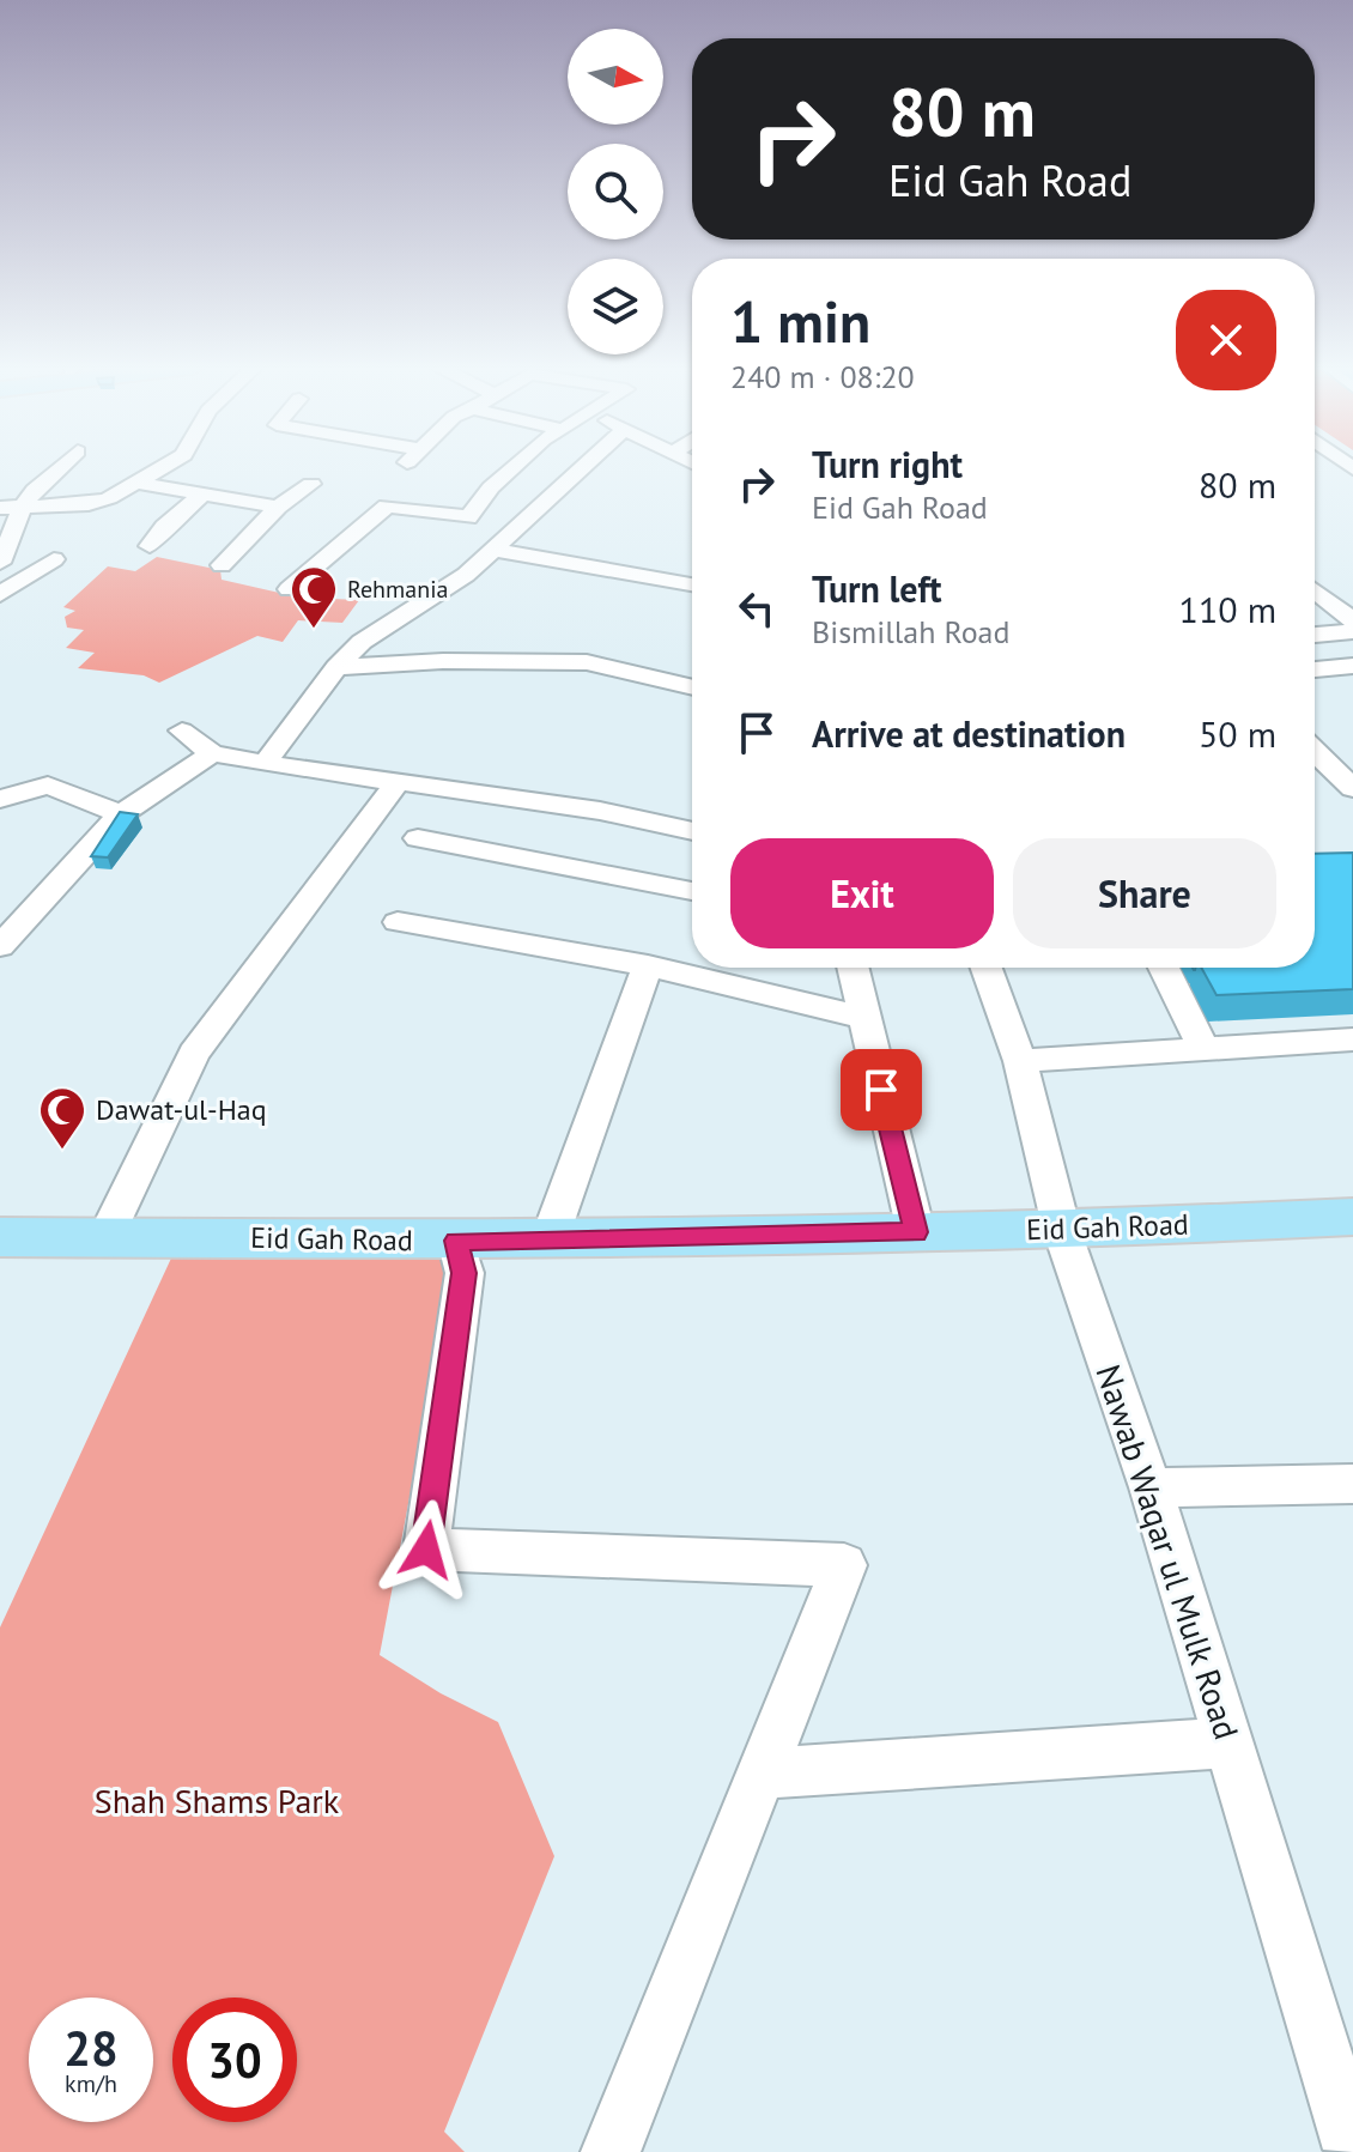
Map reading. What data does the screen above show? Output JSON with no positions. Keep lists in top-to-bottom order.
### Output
{
  "streets": {
    "main road": ["Eid Gah Road"],
    "street": ["Nawab Waqar ul Mulk Road"]
  },
  "crossings": [
    ["Eid Gah Road", "Nawab Waqar ul Mulk Road"]
  ],
  "parks": ["Shah Shams Park"],
  "places": {
    "mosque": ["Rehmania", "Dawat-ul-Haq"]
  },
  "north": "right",
  "page": {
    "turn": ["80 m", "Eid Gah Road"],
    "heading": ["1 min", "240 m · 08:20"],
    "list": [
      {
        "name": "Turn right",
        "note": "Eid Gah Road",
        "value": "80 m"
      },
      {
        "name": "Turn left",
        "note": "Bismillah Road",
        "value": "110 m"
      },
      {
        "name": "Arrive at destination",
        "value": "50 m"
      }
    ],
    "buttons": ["Exit", "Share"],
    "speed": "28 km/h",
    "limit": "30"
  }
}
